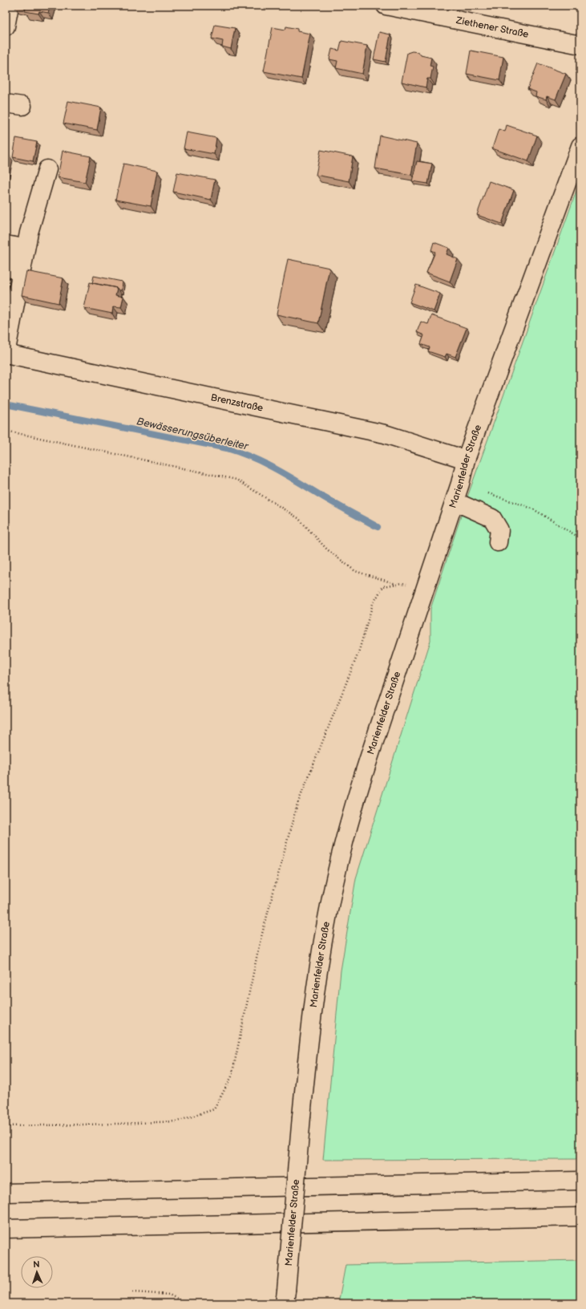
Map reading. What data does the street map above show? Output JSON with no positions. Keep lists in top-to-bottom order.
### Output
{
  "streets": {
    "street": ["Ziethener Straße", "Brenzstraße", "Marienfelder Straße"]
  },
  "crossings": [
    ["Brenzstraße", "Marienfelder Straße"]
  ],
  "water": ["Bewässerungsüberleiter"],
  "north": "top"
}
